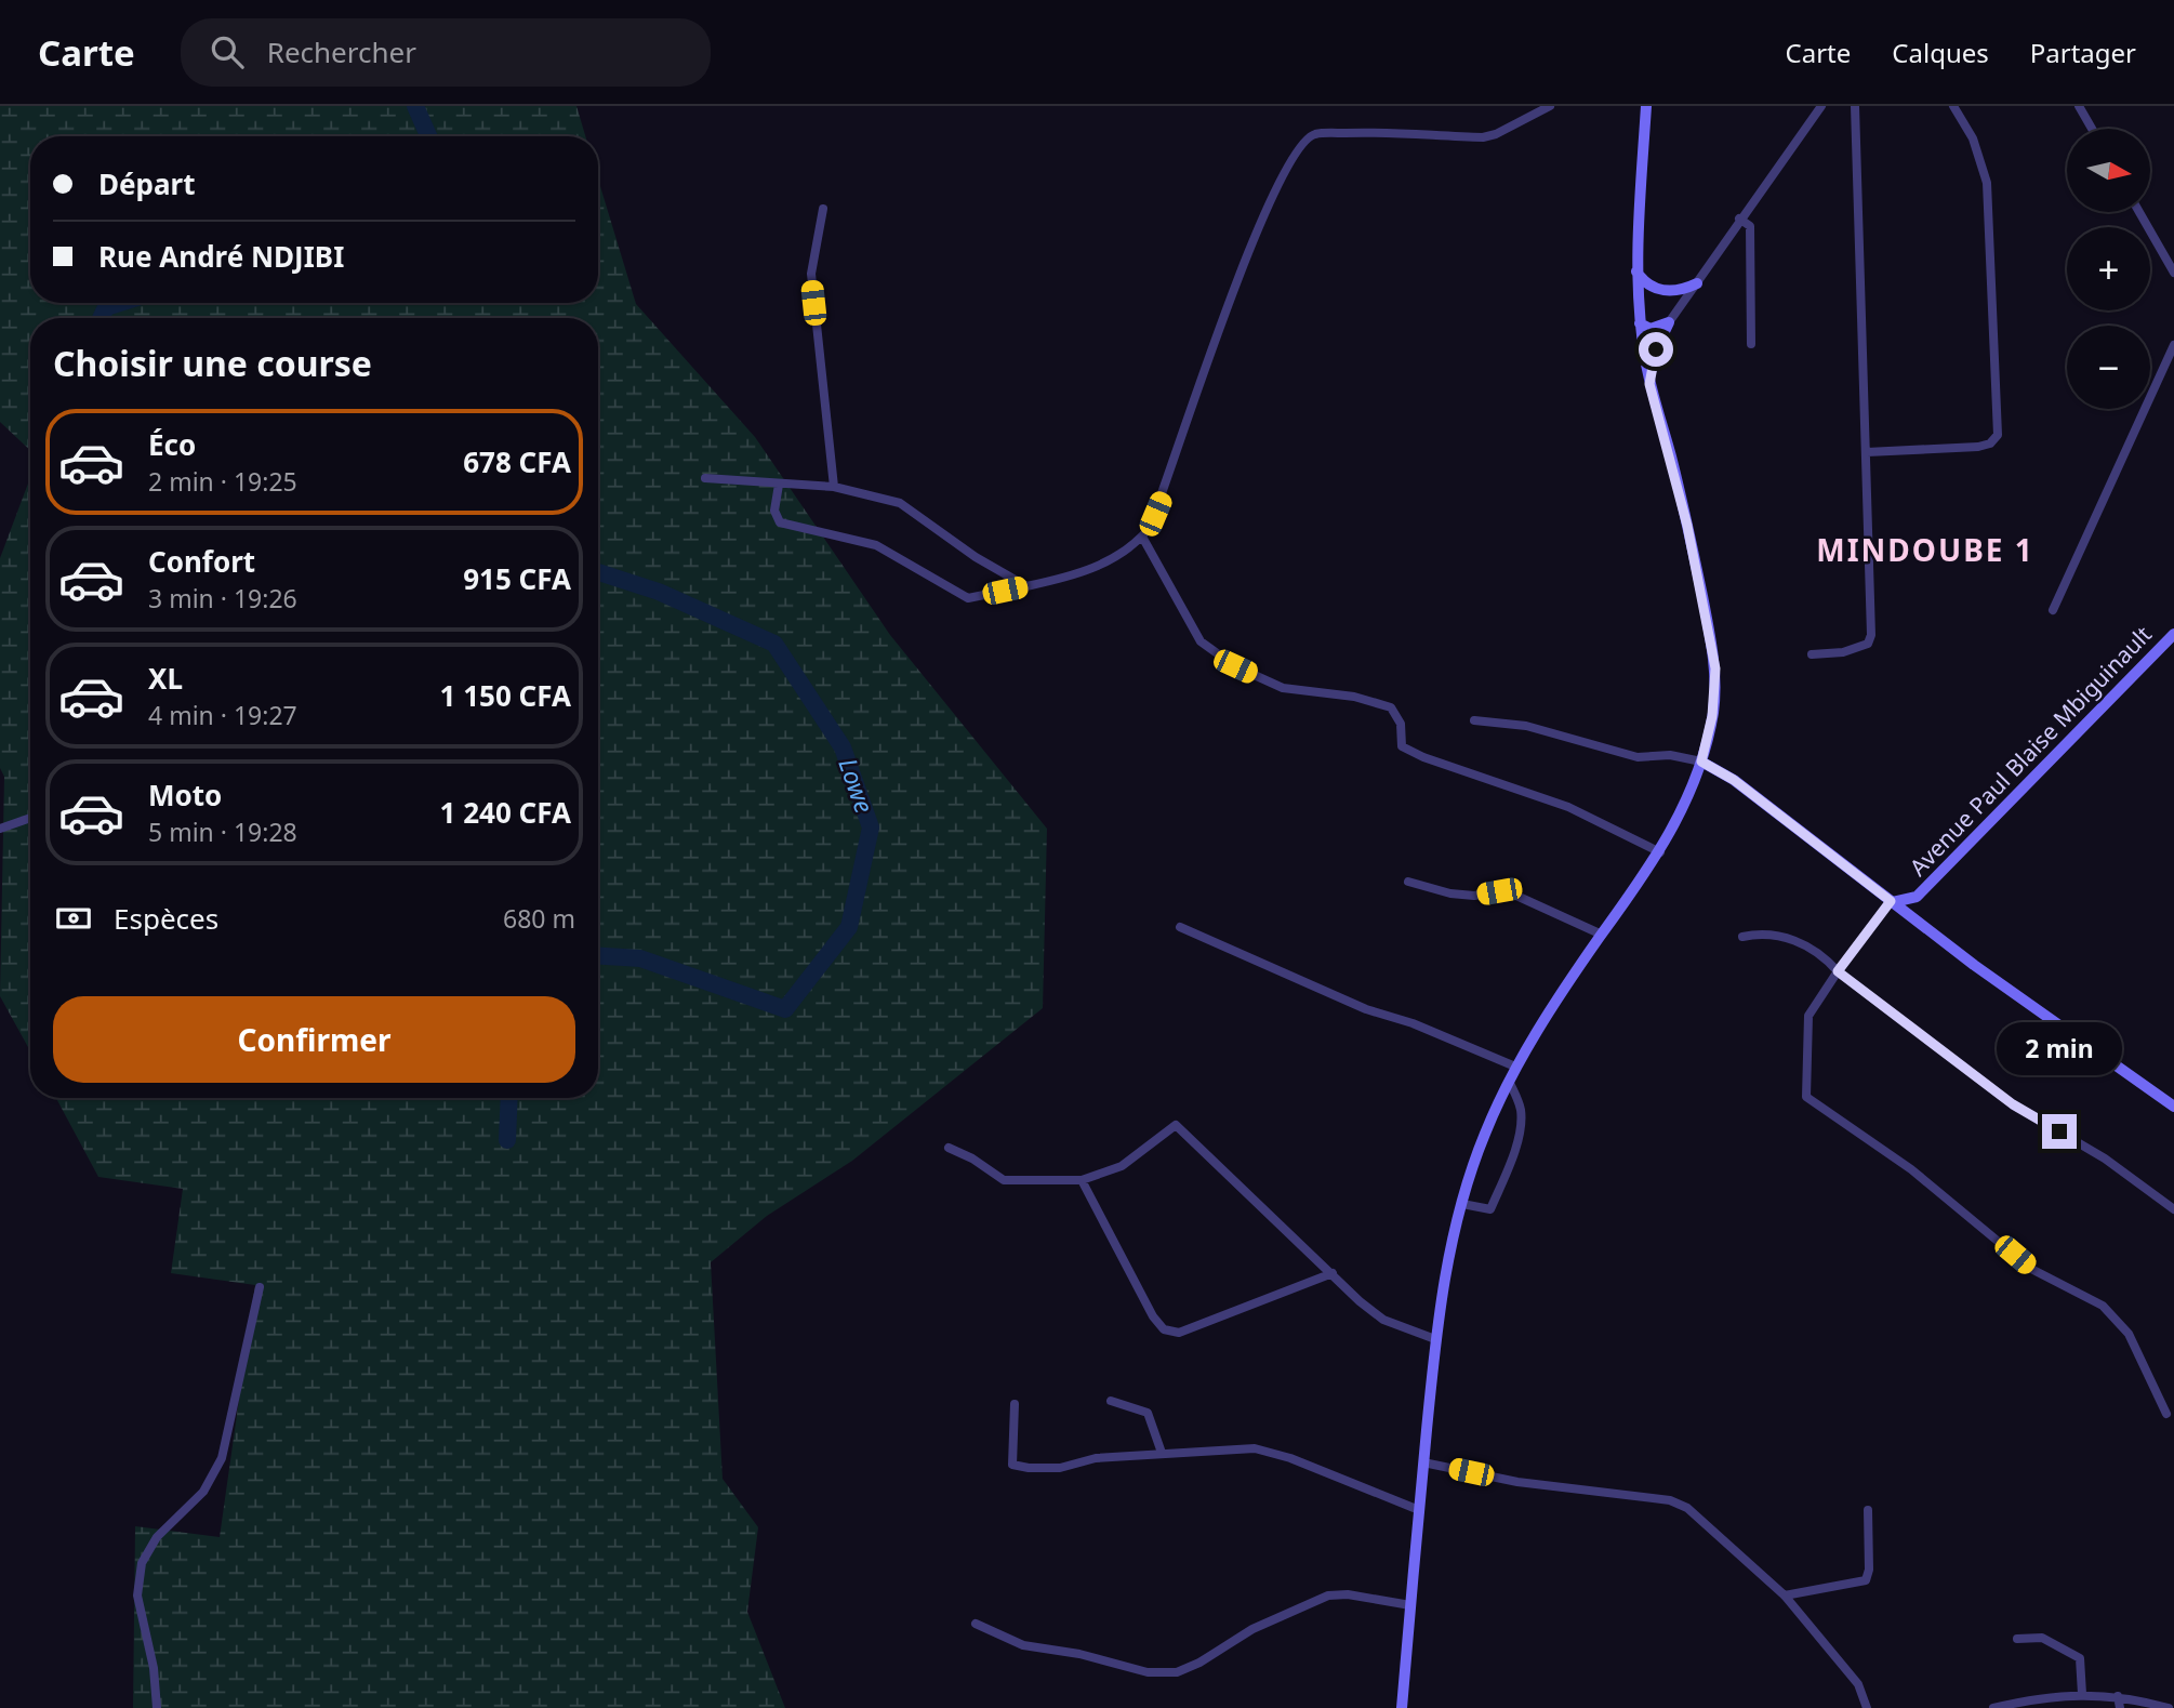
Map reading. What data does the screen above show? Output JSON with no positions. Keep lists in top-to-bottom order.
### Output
{
  "streets": {
    "street": ["Avenue Paul Blaise Mbiguinault"]
  },
  "districts": ["MINDOUBE 1"],
  "water": ["Lowe"],
  "north": "right",
  "page": {
    "header": "Carte",
    "search": "Rechercher",
    "nav": ["Carte", "Calques", "Partager"],
    "map_buttons": ["+", "−"],
    "banner": ["Départ", "Rue André NDJIBI"],
    "heading": "Choisir une course",
    "list": [
      {
        "name": "Éco",
        "note": "2 min · 19:25",
        "value": "678 CFA"
      },
      {
        "name": "Confort",
        "note": "3 min · 19:26",
        "value": "915 CFA"
      },
      {
        "name": "XL",
        "note": "4 min · 19:27",
        "value": "1 150 CFA"
      },
      {
        "name": "Moto",
        "note": "5 min · 19:28",
        "value": "1 240 CFA"
      }
    ],
    "pay": ["Espèces", "680 m"],
    "buttons": "Confirmer",
    "bubble": "2 min"
  }
}
